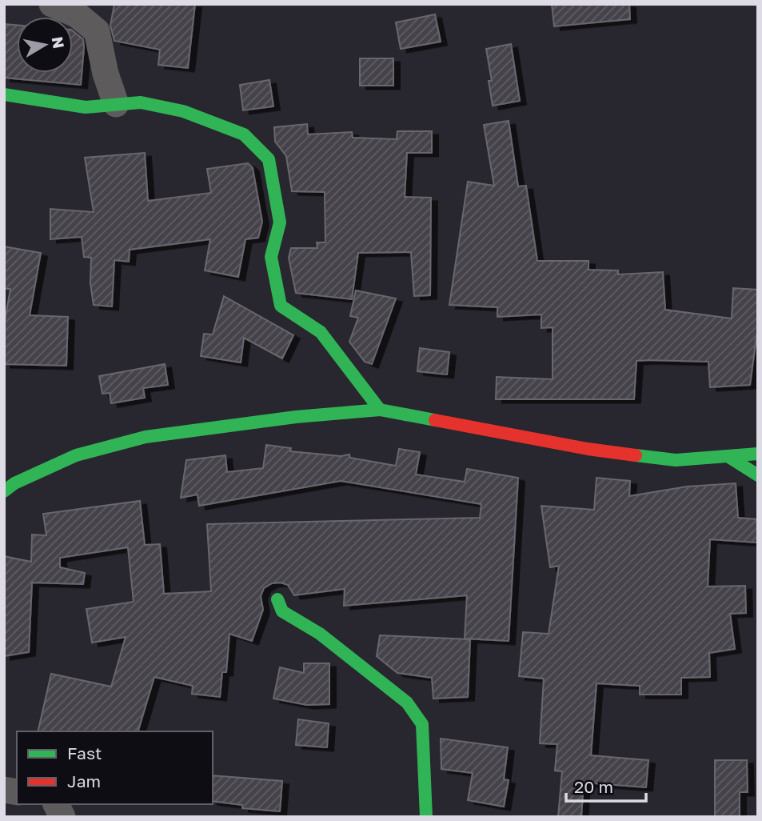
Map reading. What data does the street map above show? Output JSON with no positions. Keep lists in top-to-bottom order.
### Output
{
  "legend": ["Fast", "Jam"],
  "scale_bar": "20 m",
  "north": "right"
}
